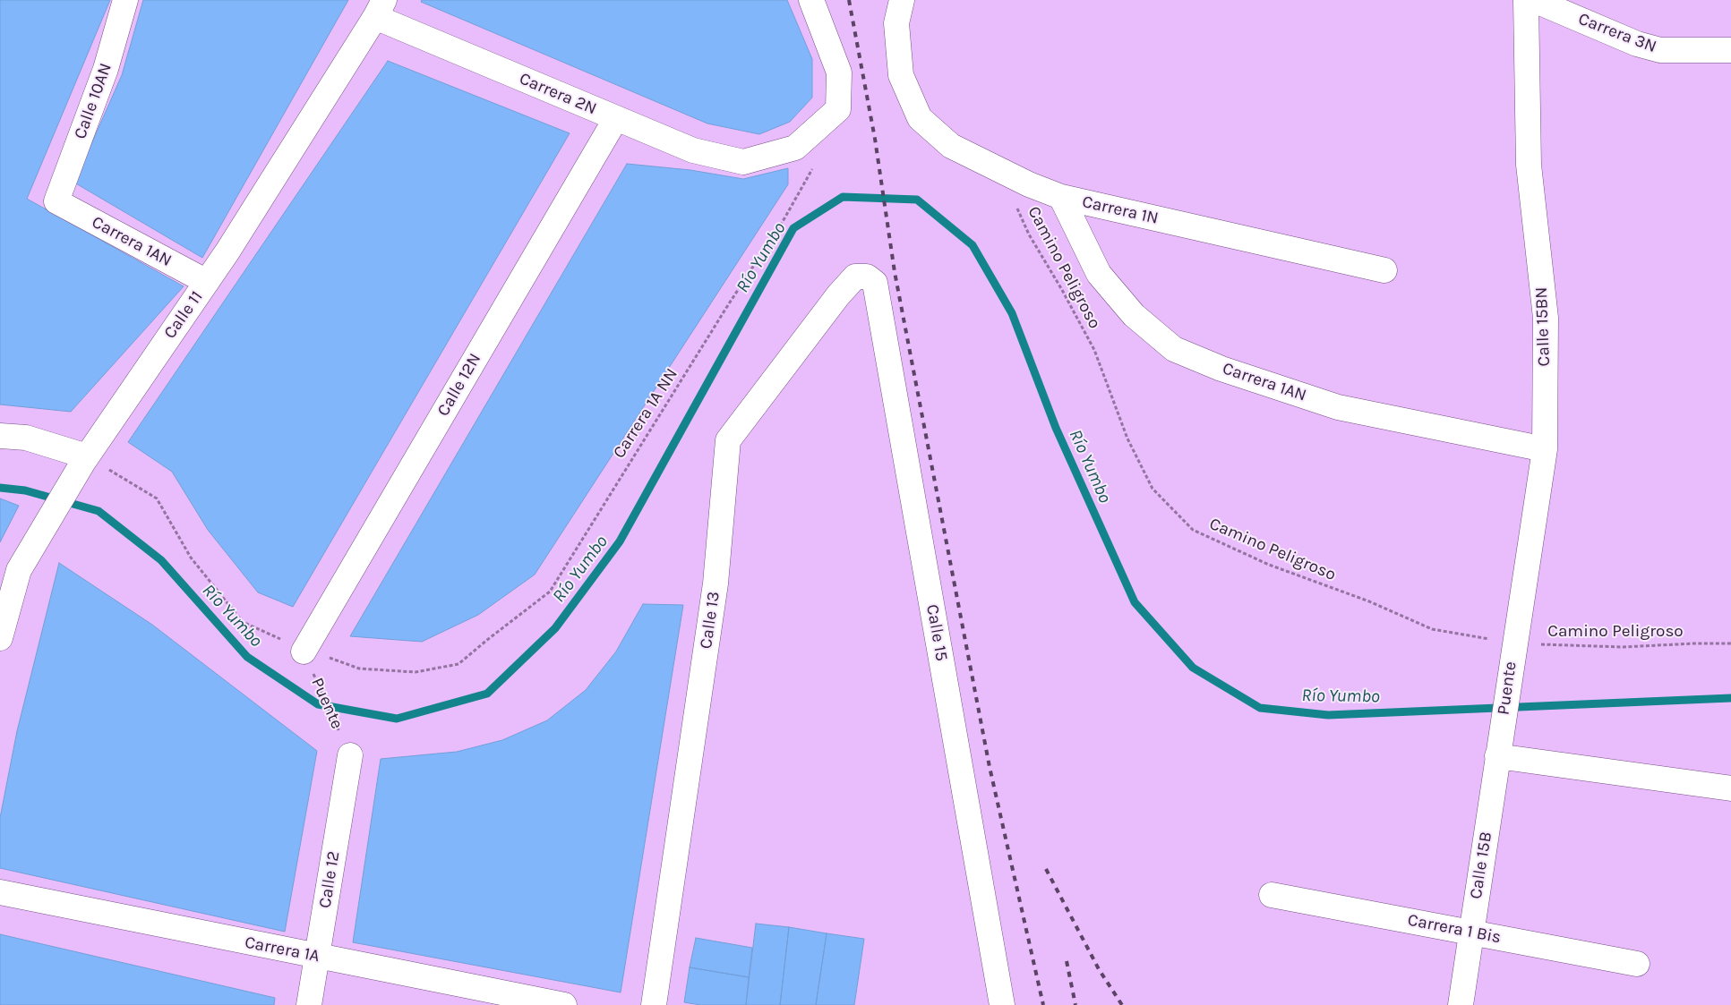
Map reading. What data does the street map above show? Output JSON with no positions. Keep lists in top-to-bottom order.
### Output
{
  "streets": {
    "street": [
      "Carrera 3N",
      "Carrera 2N",
      "Calle 10AN",
      "Carrera 1N",
      "Carrera 1AN",
      "Calle 11",
      "Calle 15BN",
      "Calle 12N",
      "Calle 13",
      "Calle 15",
      "Puente",
      "Calle 15B",
      "Calle 12",
      "Carrera 1 Bis",
      "Carrera 1A"
    ],
    "path": ["Camino Peligroso", "Carrera 1A NN"]
  },
  "crossings": [
    ["Carrera 2N", "Calle 11"],
    ["Carrera 2N", "Calle 12N"],
    ["Calle 10AN", "Carrera 1AN"],
    ["Carrera 1N", "Carrera 1AN"],
    ["Carrera 1AN", "Calle 11"],
    ["Carrera 1AN", "Calle 15BN"],
    ["Camino Peligroso", "Calle 15BN"],
    ["Camino Peligroso", "Puente"],
    ["Calle 15BN", "Puente"],
    ["Calle 12N", "Carrera 1A NN"],
    ["Calle 12N", "Puente"],
    ["Carrera 1A NN", "Puente"],
    ["Calle 13", "Calle 15"],
    ["Puente", "Calle 15B"],
    ["Puente", "Calle 12"],
    ["Calle 15B", "Carrera 1 Bis"],
    ["Calle 12", "Carrera 1A"]
  ],
  "water": ["Río Yumbo"]
}
